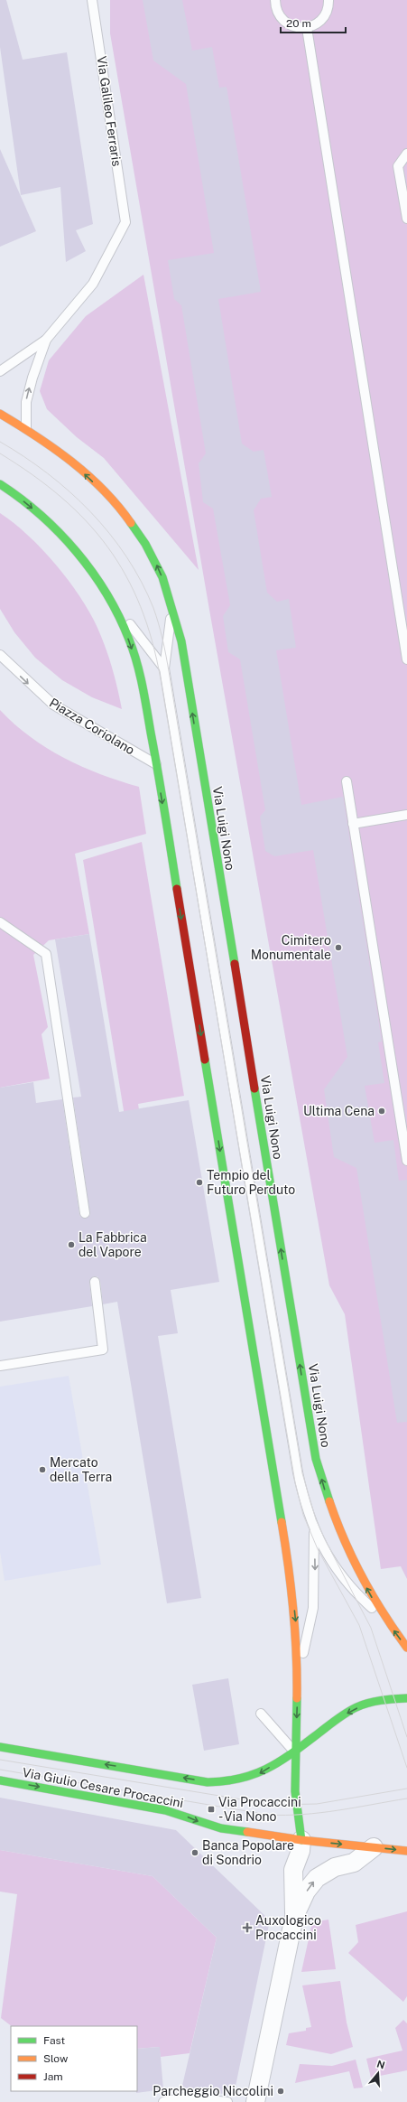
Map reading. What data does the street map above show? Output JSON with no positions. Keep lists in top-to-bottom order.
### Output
{
  "streets": {
    "main road": ["Via Luigi Nono", "Via Giulio Cesare Procaccini"],
    "lane": ["Via Galileo Ferraris", "Piazza Coriolano"]
  },
  "one_way": ["Piazza Coriolano"],
  "places": {
    "other": [
      "Cimitero Monumentale",
      "Ultima Cena",
      "Tempio del Futuro Perduto",
      "La Fabbrica del Vapore",
      "Mercato della Terra",
      "Banca Popolare di Sondrio",
      "Parcheggio Niccolini"
    ],
    "transit": ["Via Procaccini - Via Nono"],
    "health": ["Auxologico Procaccini"]
  },
  "legend": ["Fast", "Slow", "Jam"],
  "scale_bar": "20 m",
  "north": "top"
}
